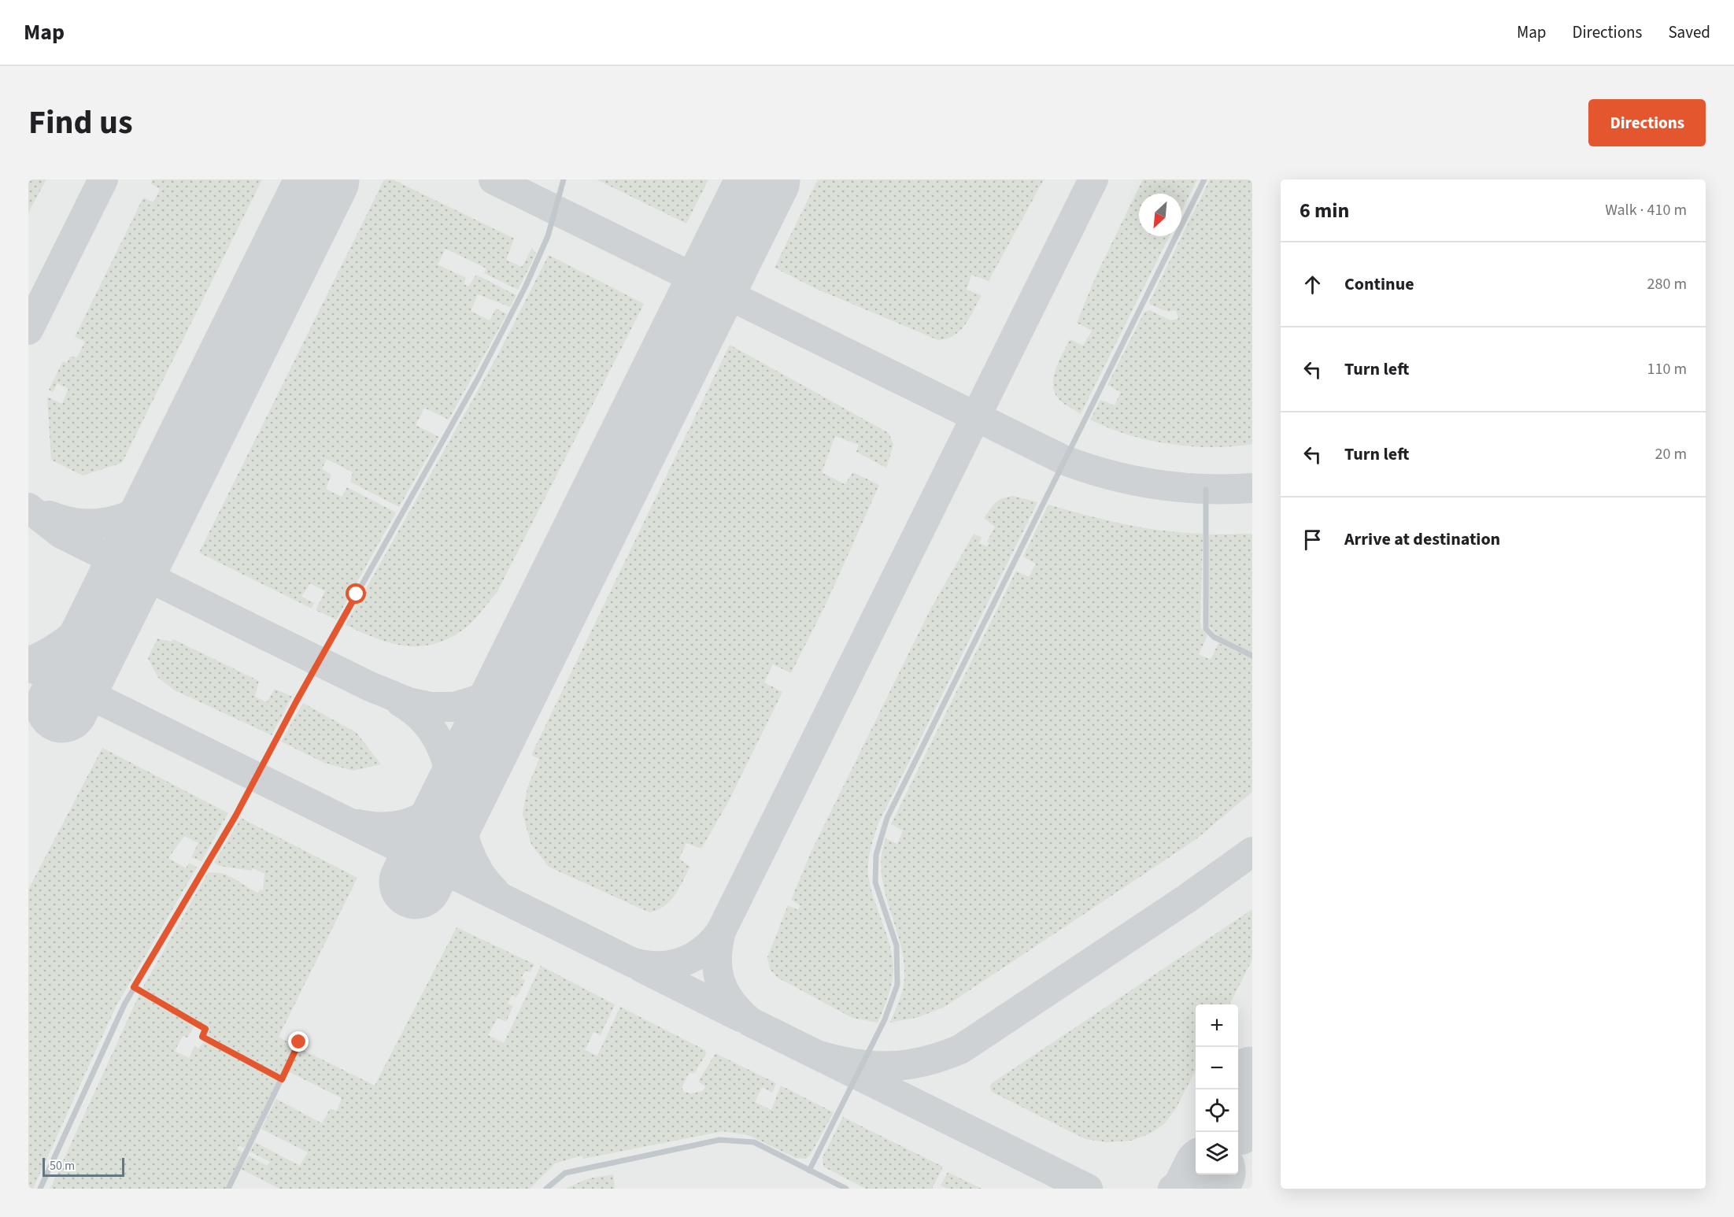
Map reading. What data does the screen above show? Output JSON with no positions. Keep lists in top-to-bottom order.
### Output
{
  "scale_bar": "50 m",
  "north": "bottom left",
  "page": {
    "header": "Map",
    "nav": ["Map", "Directions", "Saved"],
    "title": "Find us",
    "buttons": "Directions",
    "heading": ["6 min", "Walk · 410 m"],
    "list": [
      ["Continue", "280 m"],
      ["Turn left", "110 m"],
      ["Turn left", "20 m"],
      "Arrive at destination"
    ],
    "map_buttons": ["+", "−"],
    "scale": "50 m"
  }
}
